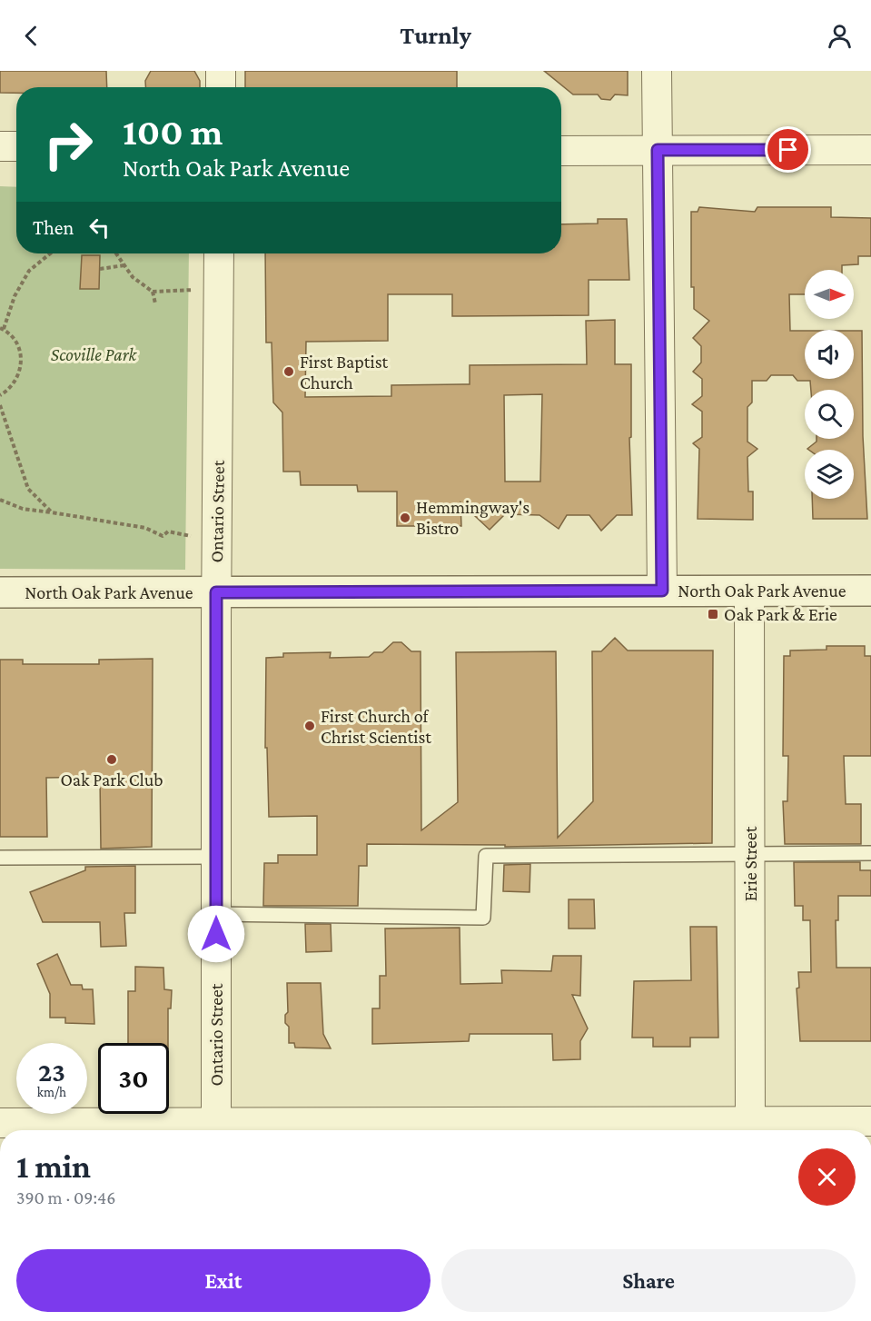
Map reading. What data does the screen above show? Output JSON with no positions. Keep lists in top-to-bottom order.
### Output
{
  "streets": {
    "street": ["Ontario Street", "North Oak Park Avenue", "Erie Street"]
  },
  "crossings": [
    ["Ontario Street", "North Oak Park Avenue"],
    ["North Oak Park Avenue", "Erie Street"]
  ],
  "parks": ["Scoville Park"],
  "places": {
    "other": [
      "First Baptist Church",
      "Hemmingway's Bistro",
      "First Church of Christ Scientist",
      "Oak Park Club"
    ],
    "transit": ["Oak Park & Erie"]
  },
  "north": "right",
  "page": {
    "header": "Turnly",
    "turn": ["100 m", "North Oak Park Avenue"],
    "then": "Then",
    "speed": "23 km/h",
    "limit": "30",
    "heading": ["1 min", "390 m · 09:46"],
    "buttons": ["Exit", "Share"]
  }
}
